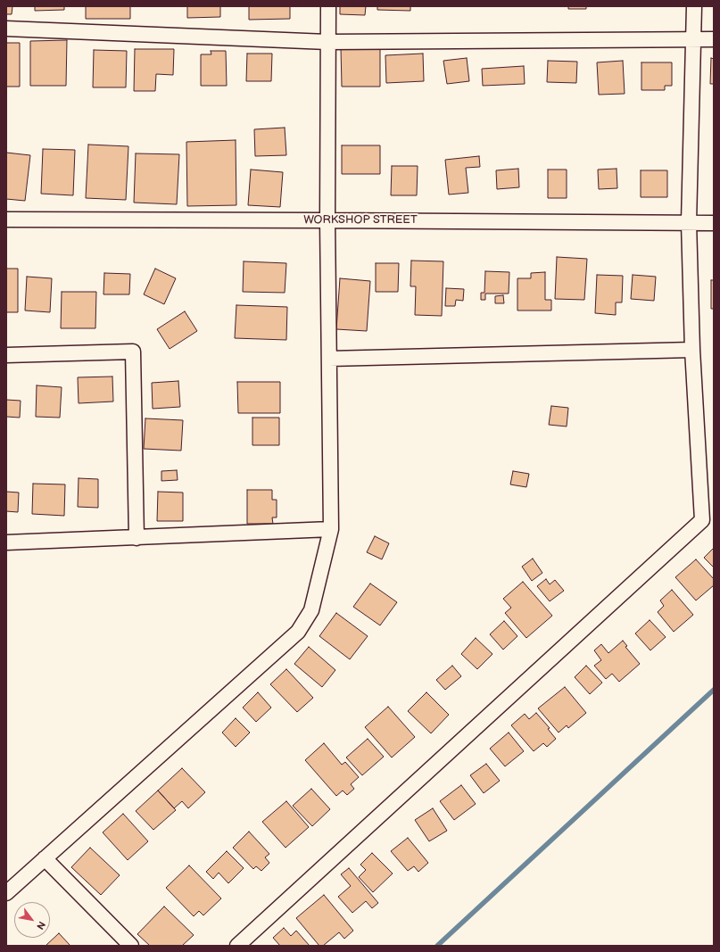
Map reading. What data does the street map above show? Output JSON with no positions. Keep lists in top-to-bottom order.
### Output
{
  "streets": {
    "street": ["WORKSHOP STREET"]
  },
  "north": "bottom right"
}
